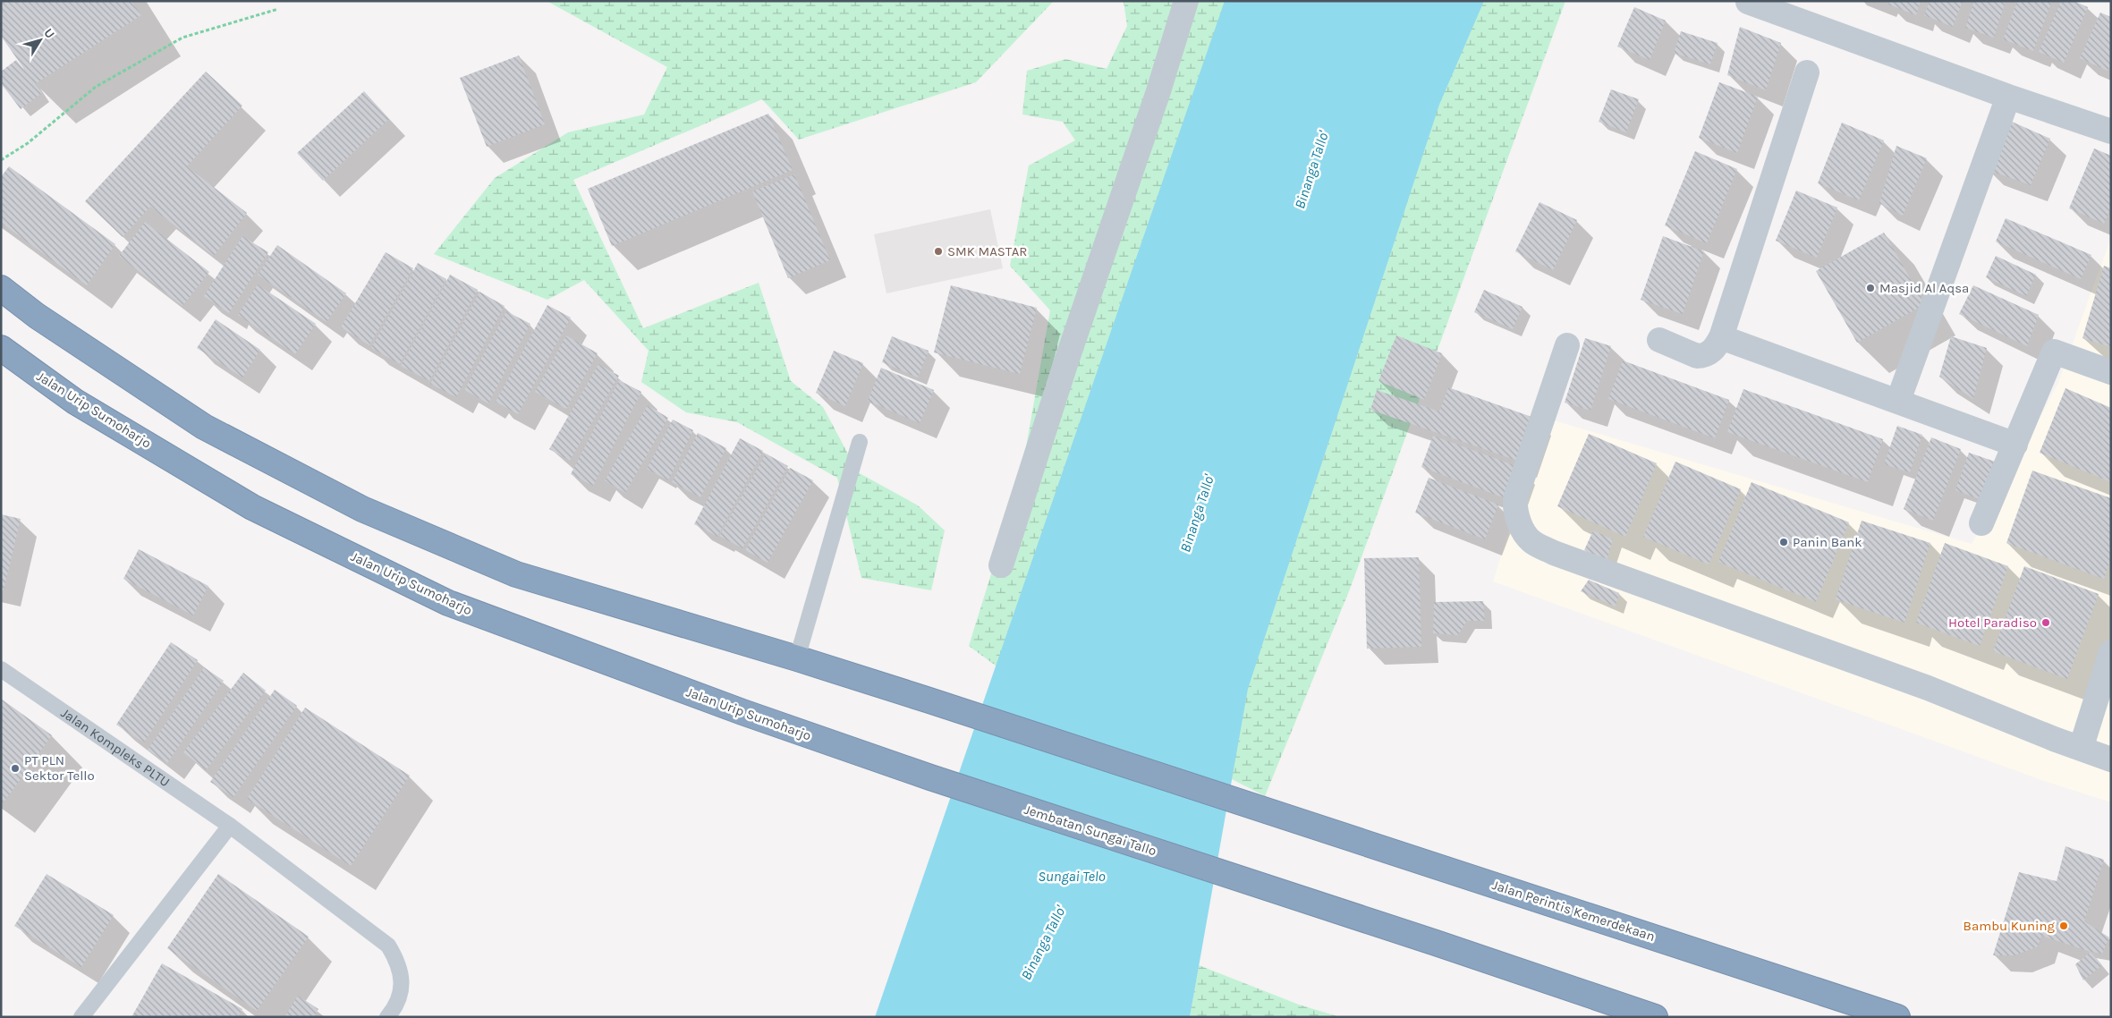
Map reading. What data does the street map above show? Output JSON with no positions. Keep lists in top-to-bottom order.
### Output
{
  "streets": {
    "highway": ["Jalan Urip Sumoharjo", "Jembatan Sungai Tallo", "Jalan Perintis Kemerdekaan"],
    "lane": ["Jalan Kompleks PLTU"]
  },
  "crossings": [
    ["Jalan Urip Sumoharjo", "Jembatan Sungai Tallo"]
  ],
  "water": ["Binanga Tallo'", "Sungai Telo"],
  "places": [
    "SMK MASTAR",
    "Masjid Al Aqsa",
    "Panin Bank",
    "Hotel Paradiso",
    "PT PLN Sektor Tello",
    "Bambu Kuning"
  ],
  "north": "top right"
}
